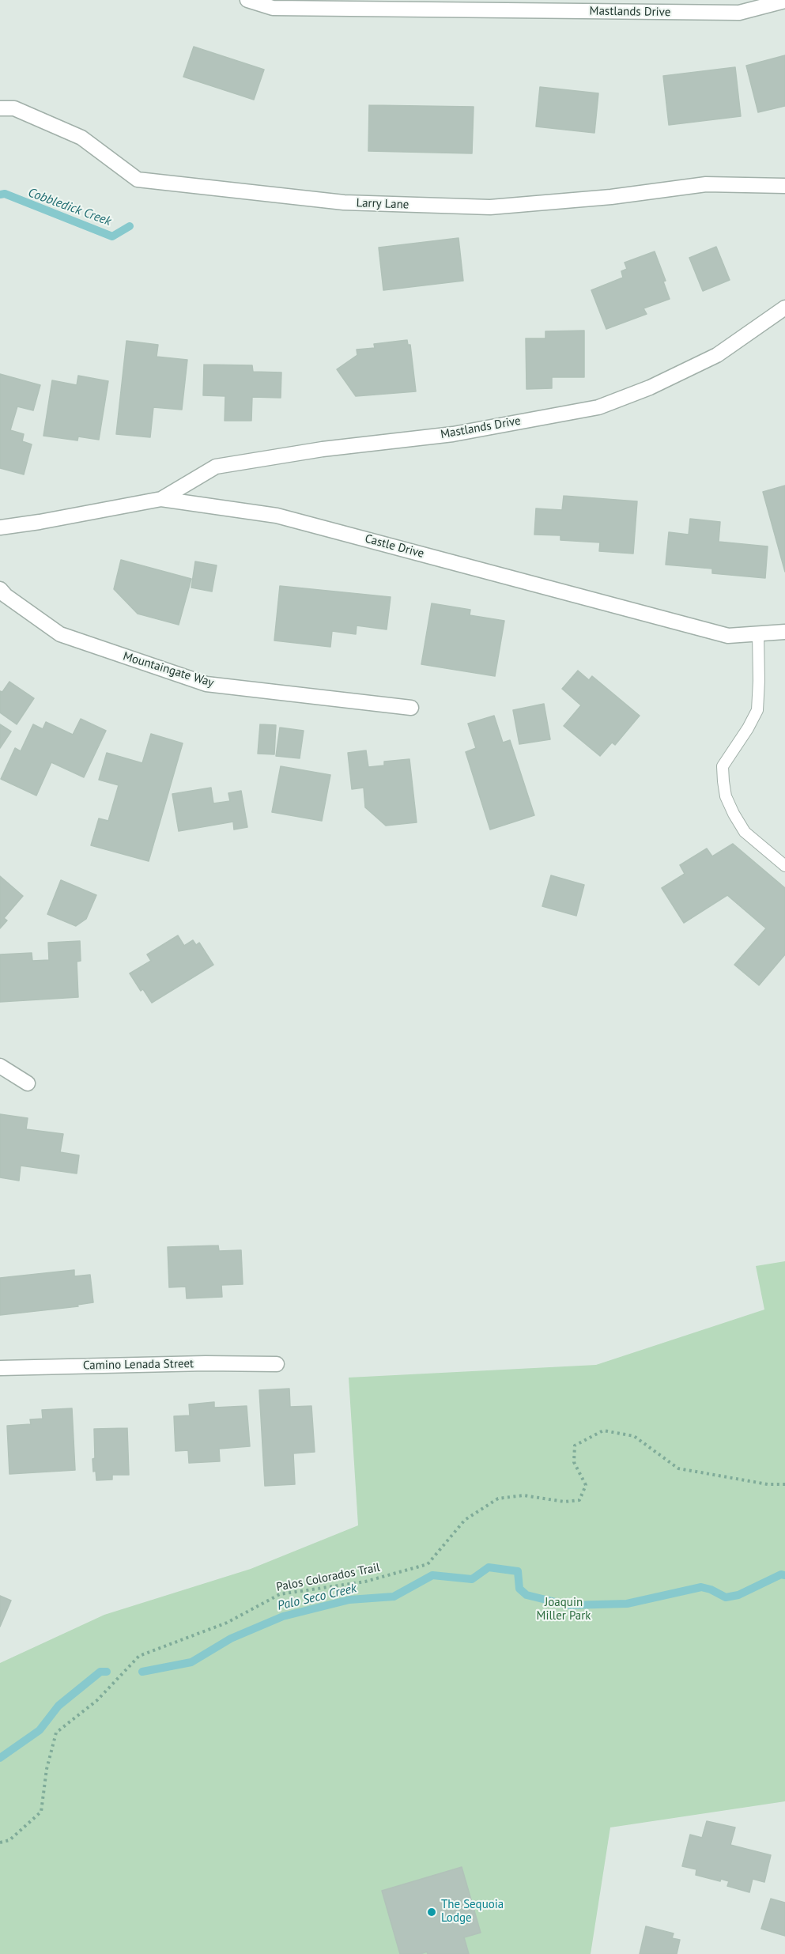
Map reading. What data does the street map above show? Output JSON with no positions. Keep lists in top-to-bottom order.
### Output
{
  "streets": {
    "street": [
      "Mastlands Drive",
      "Larry Lane",
      "Castle Drive",
      "Mountaingate Way",
      "Camino Lenada Street"
    ],
    "path": ["Palos Colorados Trail"]
  },
  "crossings": [
    ["Mastlands Drive", "Castle Drive"]
  ],
  "water": ["Cobbledick Creek", "Palo Seco Creek"],
  "parks": ["Joaquin Miller Park"],
  "places": ["The Sequoia Lodge"]
}
